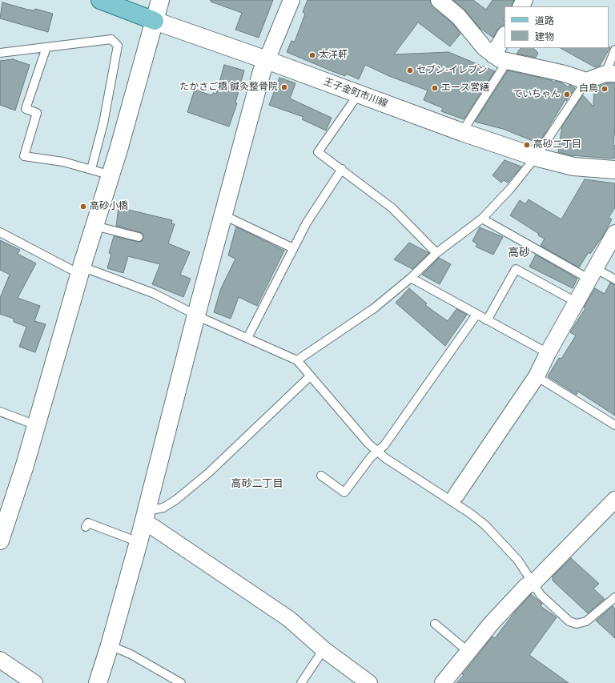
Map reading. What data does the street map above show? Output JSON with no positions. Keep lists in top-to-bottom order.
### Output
{
  "streets": {
    "main road": ["王子金町市川線"]
  },
  "districts": ["高砂", "高砂二丁目"],
  "places": [
    "太洋軒",
    "セブン-イレブン",
    "たかさご橋 鍼灸整骨院",
    "エース営繕",
    "白鳥",
    "ていちゃん",
    "高砂二丁目",
    "高砂小橋"
  ],
  "legend": ["道路", "建物"]
}
